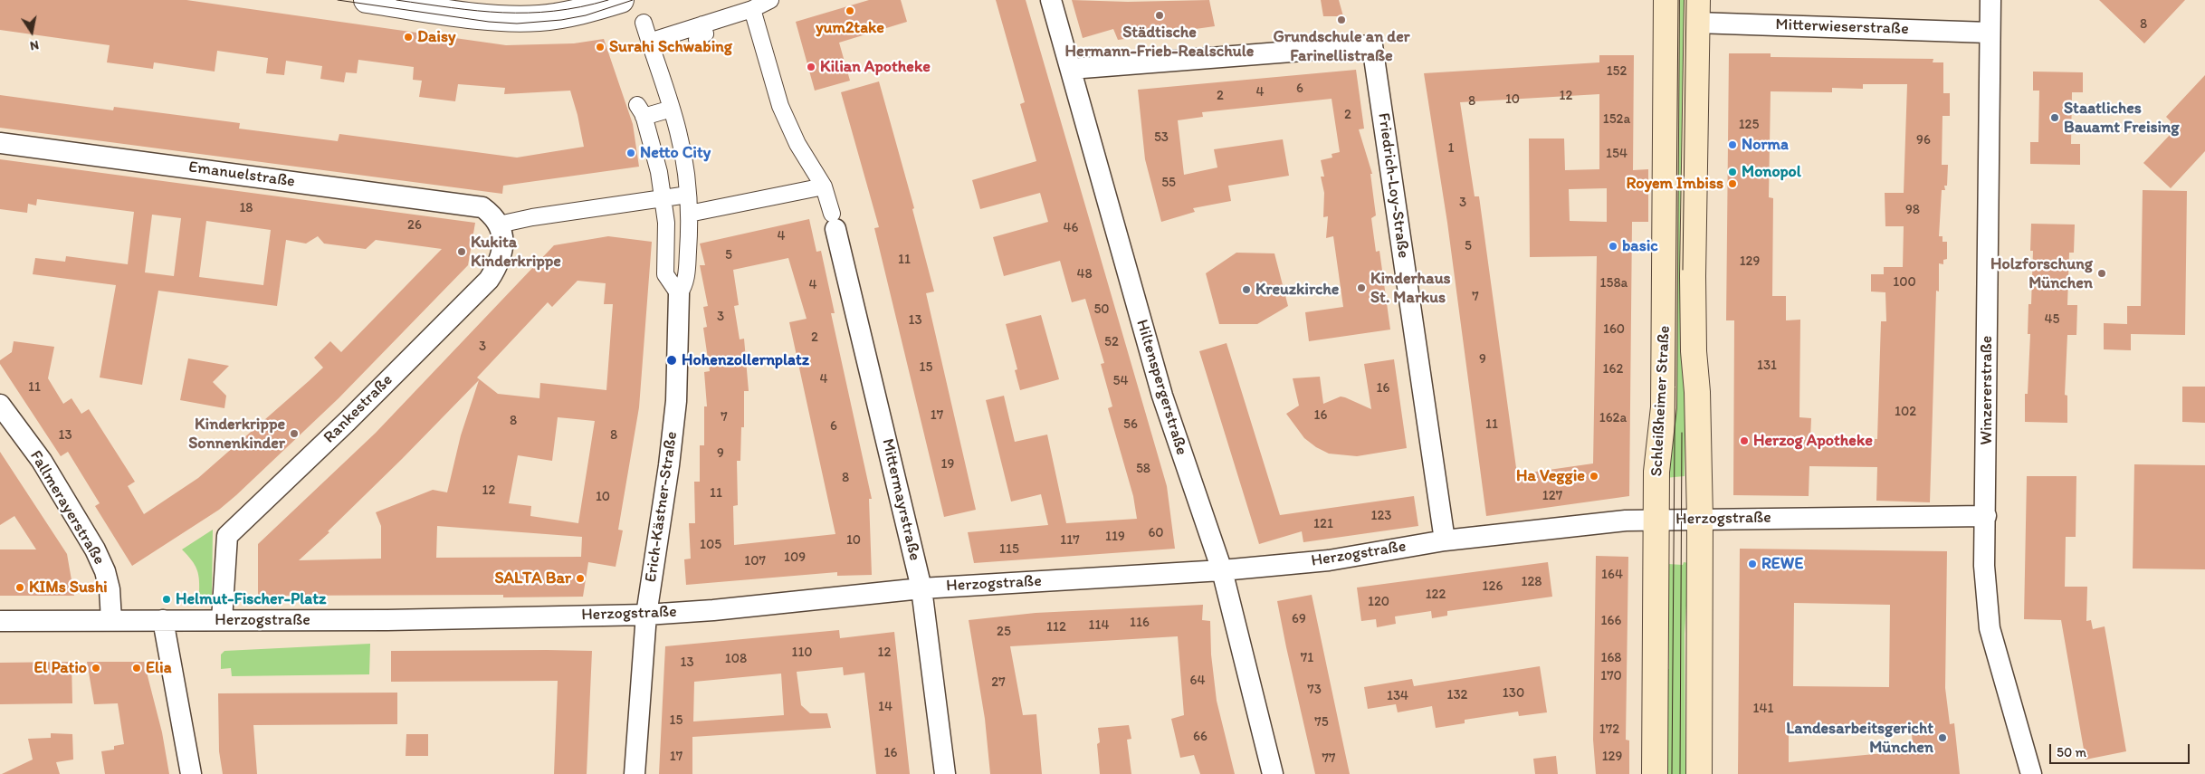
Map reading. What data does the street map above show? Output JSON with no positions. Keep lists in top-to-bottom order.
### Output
{
  "streets": {
    "main road": ["Schleißheimer Straße"],
    "street": [
      "Mitterwieserstraße",
      "Emanuelstraße",
      "Friedrich-Loy-Straße",
      "Hiltenspergerstraße",
      "Winzererstraße",
      "Rankestraße",
      "Mittermayrstraße",
      "Erich-Kästner-Straße",
      "Fallmerayerstraße",
      "Herzogstraße"
    ]
  },
  "crossings": [
    ["Mitterwieserstraße", "Winzererstraße"],
    ["Mitterwieserstraße", "Schleißheimer Straße"],
    ["Emanuelstraße", "Rankestraße"],
    ["Friedrich-Loy-Straße", "Hiltenspergerstraße"],
    ["Friedrich-Loy-Straße", "Herzogstraße"],
    ["Hiltenspergerstraße", "Herzogstraße"],
    ["Winzererstraße", "Herzogstraße"],
    ["Schleißheimer Straße", "Herzogstraße"],
    ["Rankestraße", "Herzogstraße"],
    ["Mittermayrstraße", "Herzogstraße"],
    ["Erich-Kästner-Straße", "Herzogstraße"],
    ["Fallmerayerstraße", "Herzogstraße"]
  ],
  "places": [
    "yum2take",
    "Städtische Hermann-Frieb-Realschule",
    "Grundschule an der Farinellistraße",
    "Daisy",
    "Surahi Schwabing",
    "Kilian Apotheke",
    "Staatliches Bauamt Freising",
    "Norma",
    "Netto City",
    "Monopol",
    "Royem Imbiss",
    "basic",
    "Kukita Kinderkrippe",
    "Holzforschung München",
    "Kinderhaus St. Markus",
    "Kreuzkirche",
    "Hohenzollernplatz",
    "Kinderkrippe Sonnenkinder",
    "Herzog Apotheke",
    "Ha Veggie",
    "REWE",
    "SALTA Bar",
    "KIMs Sushi",
    "Helmut-Fischer-Platz",
    "El Patio",
    "Elia",
    "Landesarbeitsgericht München"
  ],
  "house_numbers": [
    "8",
    "152",
    "6",
    "4",
    "2",
    "12",
    "10",
    "8",
    "2",
    "152a",
    "125",
    "53",
    "96",
    "1",
    "154",
    "55",
    "3",
    "18",
    "98",
    "26",
    "46",
    "4",
    "5",
    "5",
    "11",
    "129",
    "48",
    "100",
    "158a",
    "4",
    "7",
    "50",
    "3",
    "45",
    "13",
    "160",
    "2",
    "52",
    "3",
    "9",
    "131",
    "15",
    "162",
    "4",
    "54",
    "11",
    "16",
    "102",
    "17",
    "16",
    "7",
    "162a",
    "8",
    "56",
    "11",
    "6",
    "13",
    "8",
    "9",
    "19",
    "58",
    "8",
    "12",
    "11",
    "127",
    "10",
    "123",
    "121",
    "60",
    "119",
    "10",
    "117",
    "105",
    "115",
    "109",
    "107",
    "164",
    "128",
    "126",
    "122",
    "120",
    "69",
    "166",
    "116",
    "114",
    "112",
    "25",
    "110",
    "12",
    "71",
    "168",
    "108",
    "13",
    "170",
    "64",
    "27",
    "73",
    "130",
    "132",
    "134",
    "14",
    "141",
    "15",
    "75",
    "172",
    "66",
    "16",
    "17",
    "129",
    "77"
  ],
  "scale_bar": "50 m",
  "north": "bottom"
}
